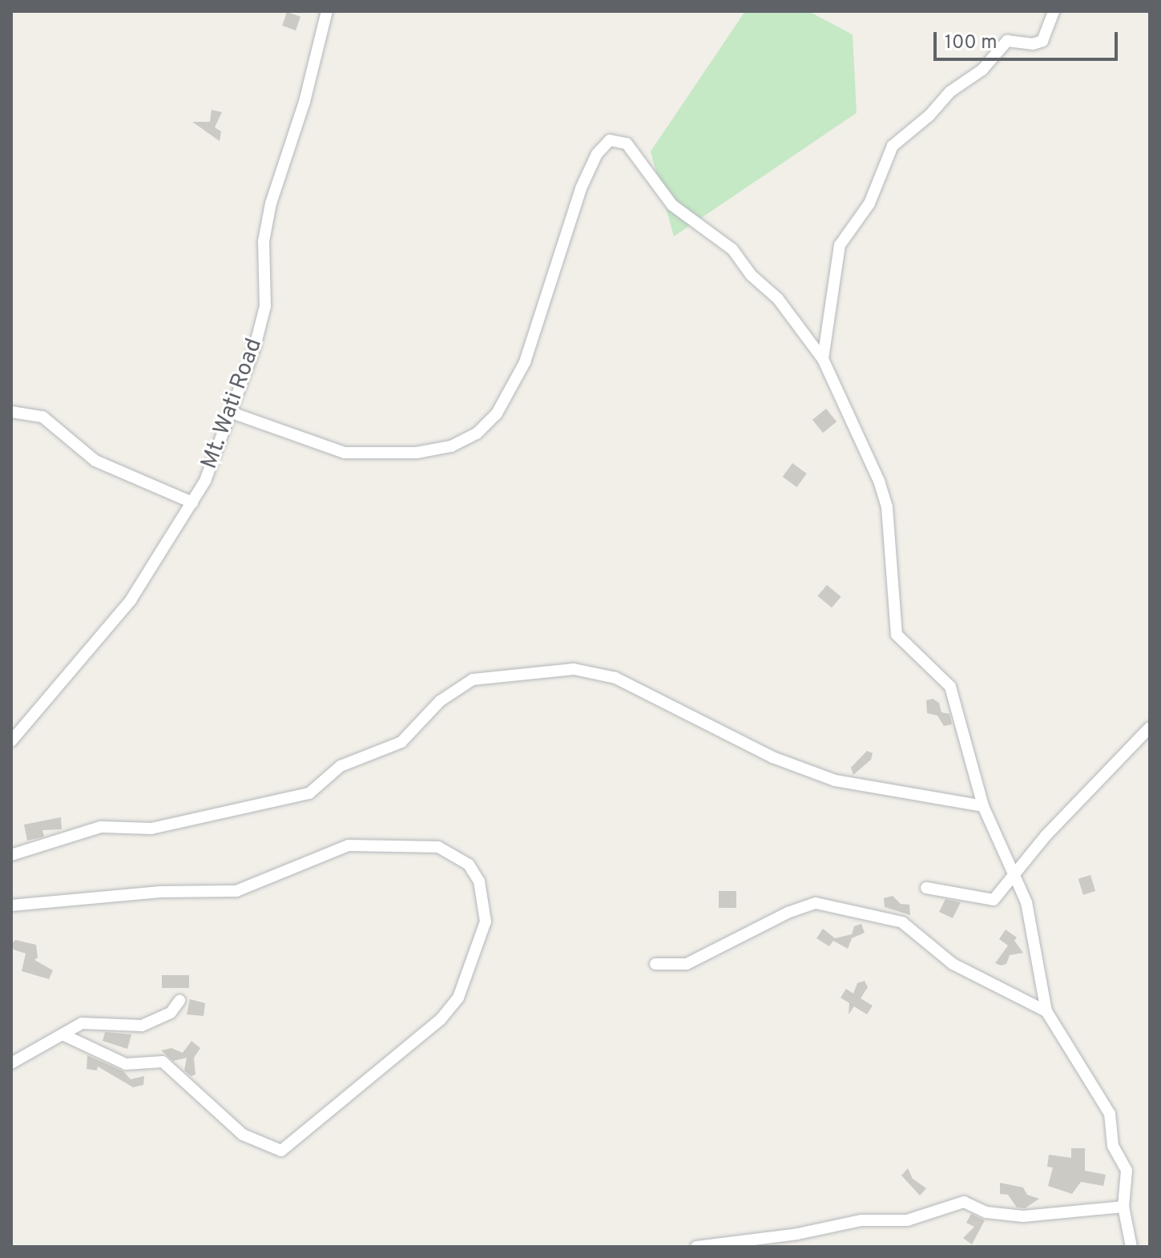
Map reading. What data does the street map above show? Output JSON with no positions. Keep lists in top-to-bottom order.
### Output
{
  "streets": {
    "street": ["Mt. Wati Road"]
  },
  "scale_bar": "100 m"
}
